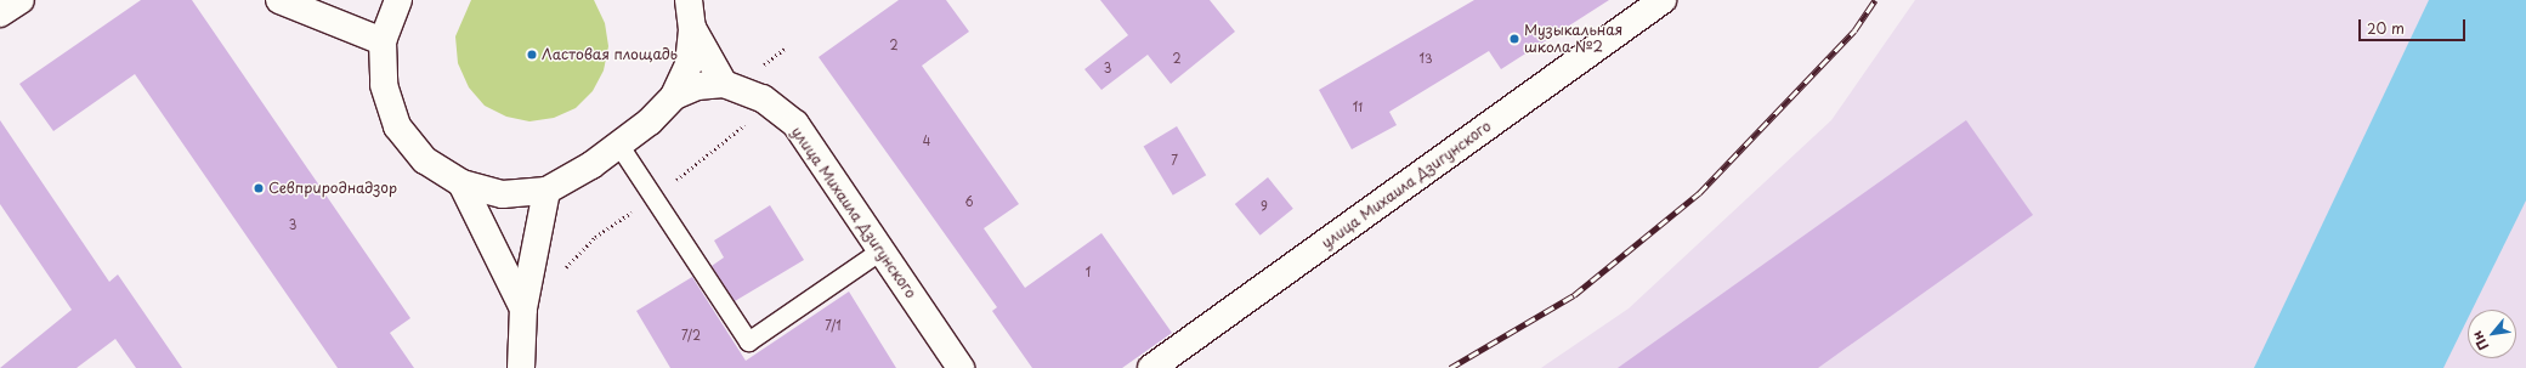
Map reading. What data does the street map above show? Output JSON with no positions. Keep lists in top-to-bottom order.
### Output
{
  "streets": {
    "street": ["улица Михаила Дзигунского"]
  },
  "places": ["Музыкальная школа №2", "Ластовая площадь", "Севприроднадзор"],
  "house_numbers": [
    "2",
    "2",
    "13",
    "3",
    "11",
    "4",
    "7",
    "6",
    "9",
    "3",
    "1",
    "7/1",
    "7/2"
  ],
  "scale_bar": "20 m",
  "north": "bottom left"
}
